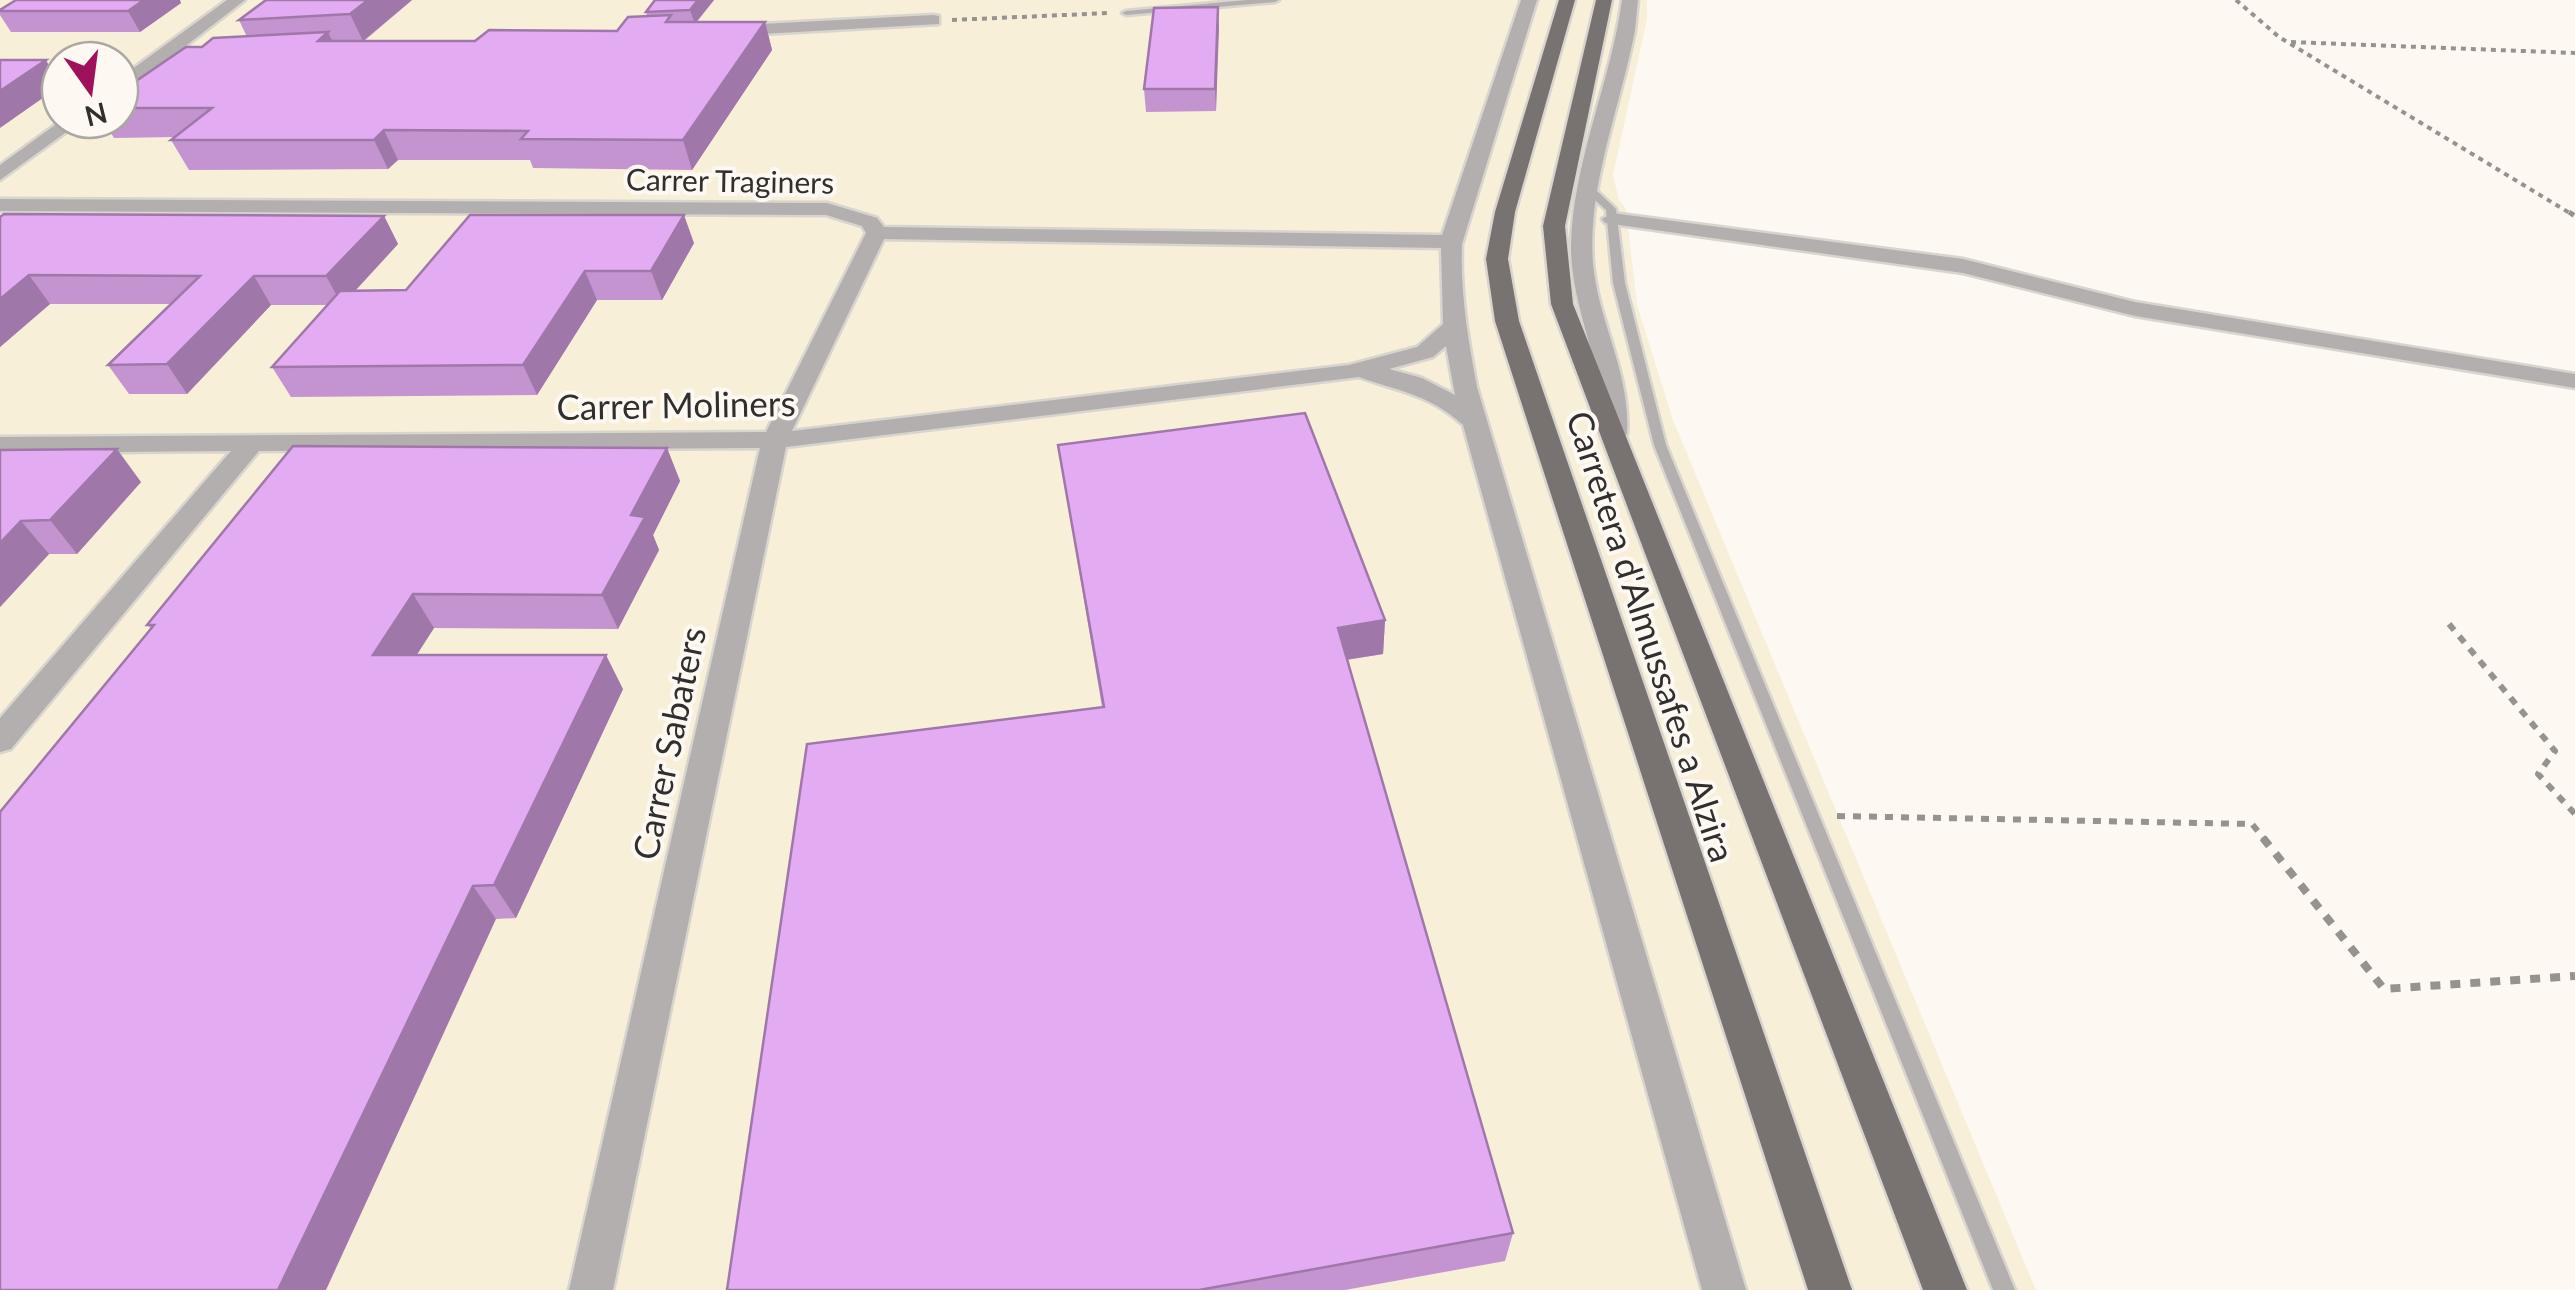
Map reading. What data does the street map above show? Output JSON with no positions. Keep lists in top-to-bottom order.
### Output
{
  "streets": {
    "main road": ["Carretera d'Almussafes a Alzira"],
    "street": ["Carrer Traginers", "Carrer Moliners", "Carrer Sabaters"]
  },
  "crossings": [
    ["Carrer Traginers", "Carrer Sabaters"],
    ["Carrer Moliners", "Carrer Sabaters"]
  ],
  "north": "bottom"
}
